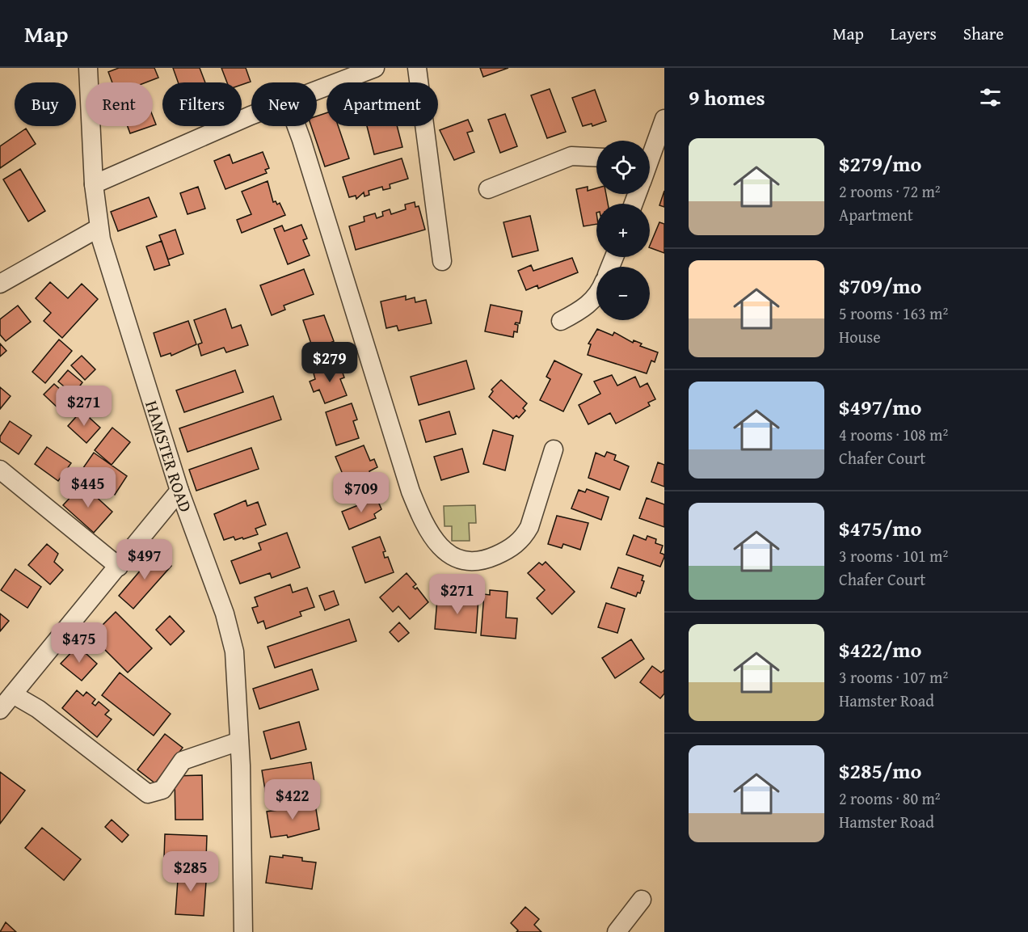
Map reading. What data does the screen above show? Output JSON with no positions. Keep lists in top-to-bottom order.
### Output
{
  "streets": {
    "street": ["HAMSTER ROAD"]
  },
  "page": {
    "header": "Map",
    "nav": ["Map", "Layers", "Share"],
    "heading": "9 homes",
    "chip": [
      "Buy",
      "Rent",
      "Filters",
      "New",
      "Apartment"
    ],
    "list": [
      {
        "name": "$279/mo",
        "note": "2 rooms · 72 m² · Apartment"
      },
      {
        "name": "$709/mo",
        "note": "5 rooms · 163 m² · House"
      },
      {
        "name": "$497/mo",
        "note": "4 rooms · 108 m² · Chafer Court"
      },
      {
        "name": "$475/mo",
        "note": "3 rooms · 101 m² · Chafer Court"
      },
      {
        "name": "$422/mo",
        "note": "3 rooms · 107 m² · Hamster Road"
      },
      {
        "name": "$285/mo",
        "note": "2 rooms · 80 m² · Hamster Road"
      }
    ],
    "map_buttons": ["+", "−"],
    "price": [
      "$279",
      "$271",
      "$445",
      "$709",
      "$497",
      "$271",
      "$475",
      "$422",
      "$285"
    ]
  }
}
